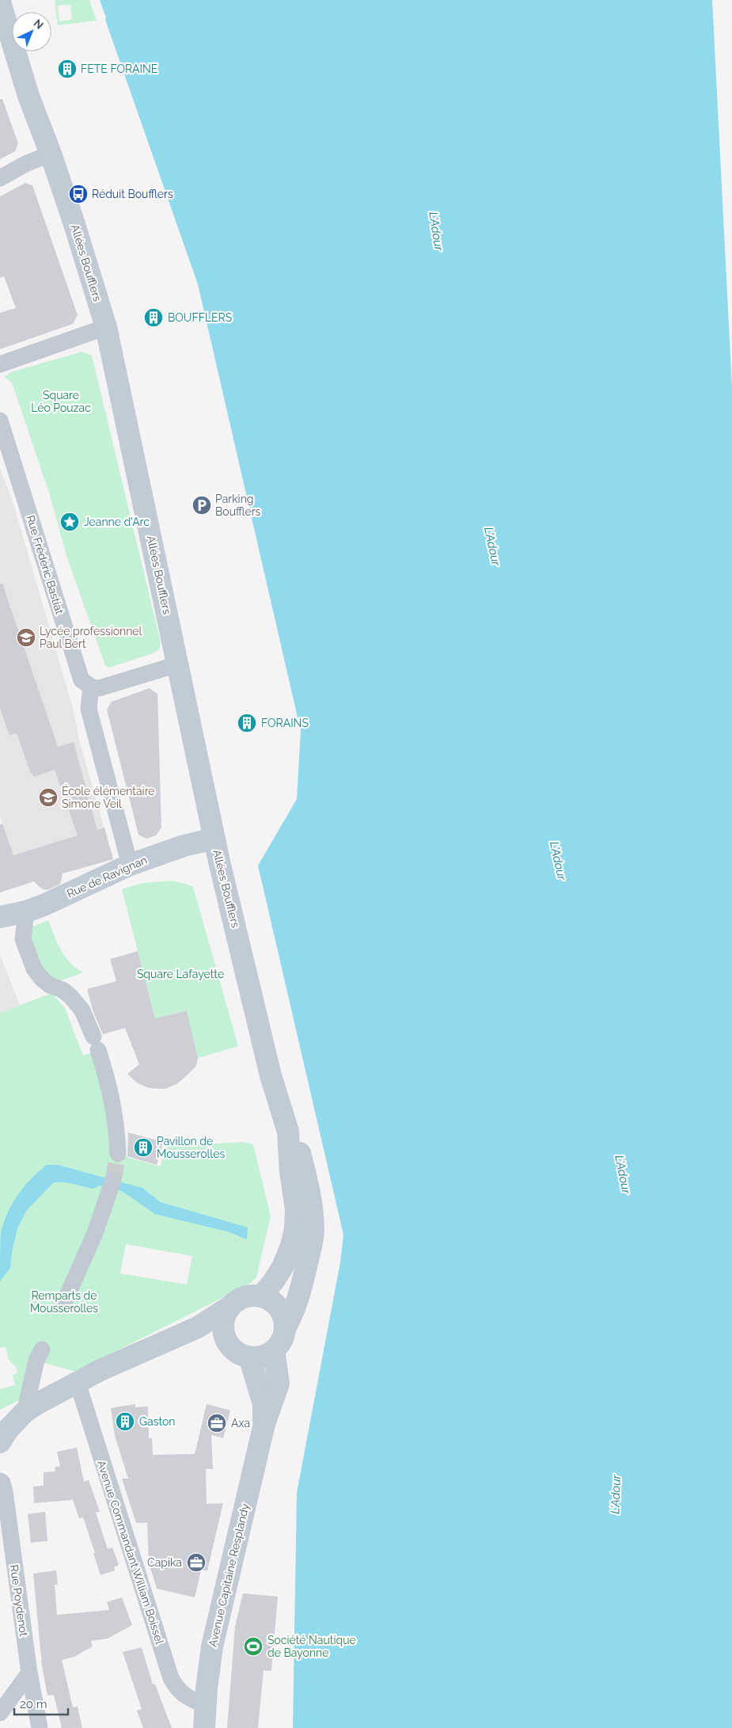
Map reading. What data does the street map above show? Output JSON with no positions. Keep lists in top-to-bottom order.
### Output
{
  "streets": {
    "main road": ["Allées Boufflers", "Rue de Ravignan", "Avenue Capitaine Resplandy"],
    "street": ["Rue Frédéric Bastiat", "Avenue Commandant William Boissel", "Rue Poydenot"]
  },
  "crossings": [
    ["Allées Boufflers", "Rue de Ravignan"],
    ["Allées Boufflers", "Avenue Capitaine Resplandy"],
    ["Avenue Commandant William Boissel", "Avenue Capitaine Resplandy"]
  ],
  "water": ["L'Adour"],
  "parks": ["Square Léo Pouzac", "Square Lafayette", "Remparts de Mousserolles"],
  "places": {
    "building": [
      "FETE FORAINE",
      "BOUFFLERS",
      "FORAINS",
      "Pavillon de Mousserolles",
      "Gaston"
    ],
    "bus stop": ["Réduit Boufflers"],
    "parking": ["Parking Boufflers"],
    "place": ["Jeanne d'Arc"],
    "school or university": ["Lycée professionnel Paul Bert", "École élémentaire Simone Veil"],
    "office": ["Axa", "Capika"],
    "sports": ["Société Nautique de Bayonne"]
  },
  "scale_bar": "20 m",
  "north": "top right"
}
